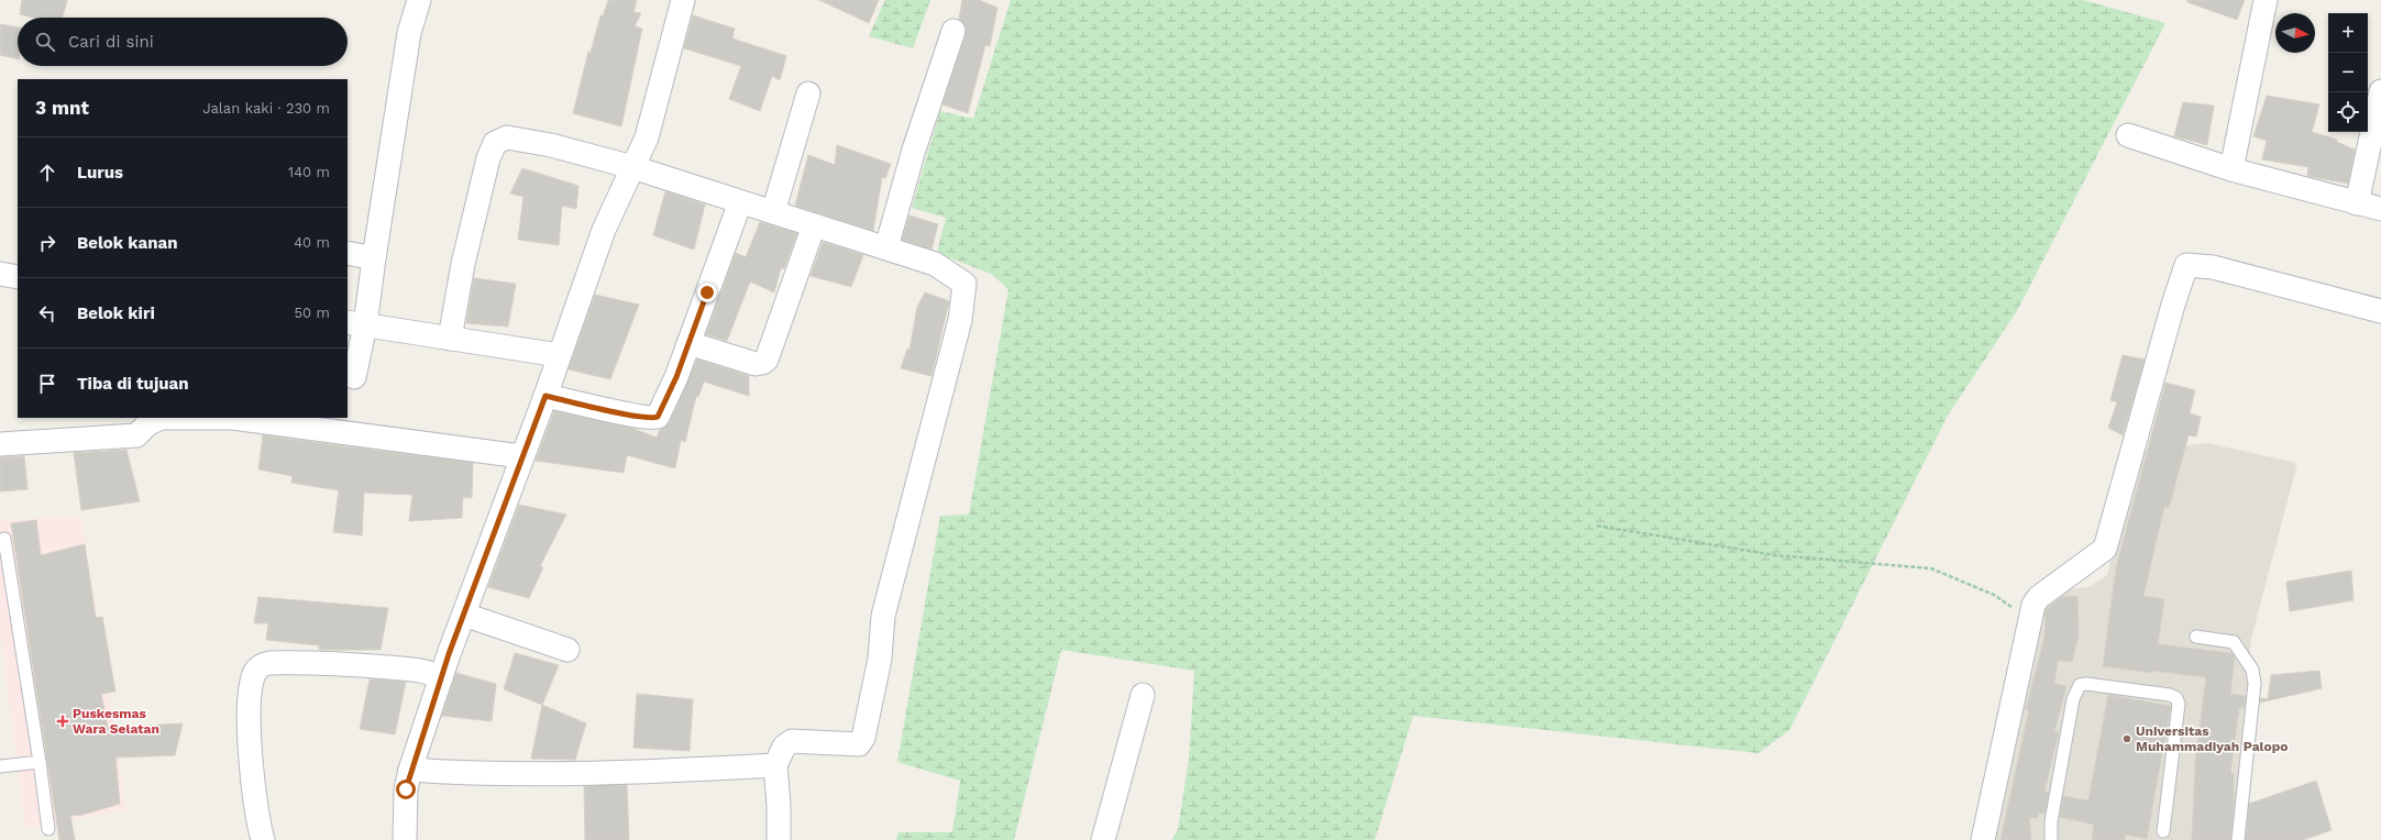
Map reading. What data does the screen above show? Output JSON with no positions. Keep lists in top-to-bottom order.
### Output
{
  "places": {
    "health": ["Puskesmas Wara Selatan"],
    "other": ["Universitas Muhammadiyah Palopo"]
  },
  "north": "right",
  "page": {
    "map_buttons": ["+", "−"],
    "search": "Cari di sini",
    "heading": ["3 mnt", "Jalan kaki · 230 m"],
    "list": [
      ["Lurus", "140 m"],
      ["Belok kanan", "40 m"],
      ["Belok kiri", "50 m"],
      "Tiba di tujuan"
    ]
  }
}
